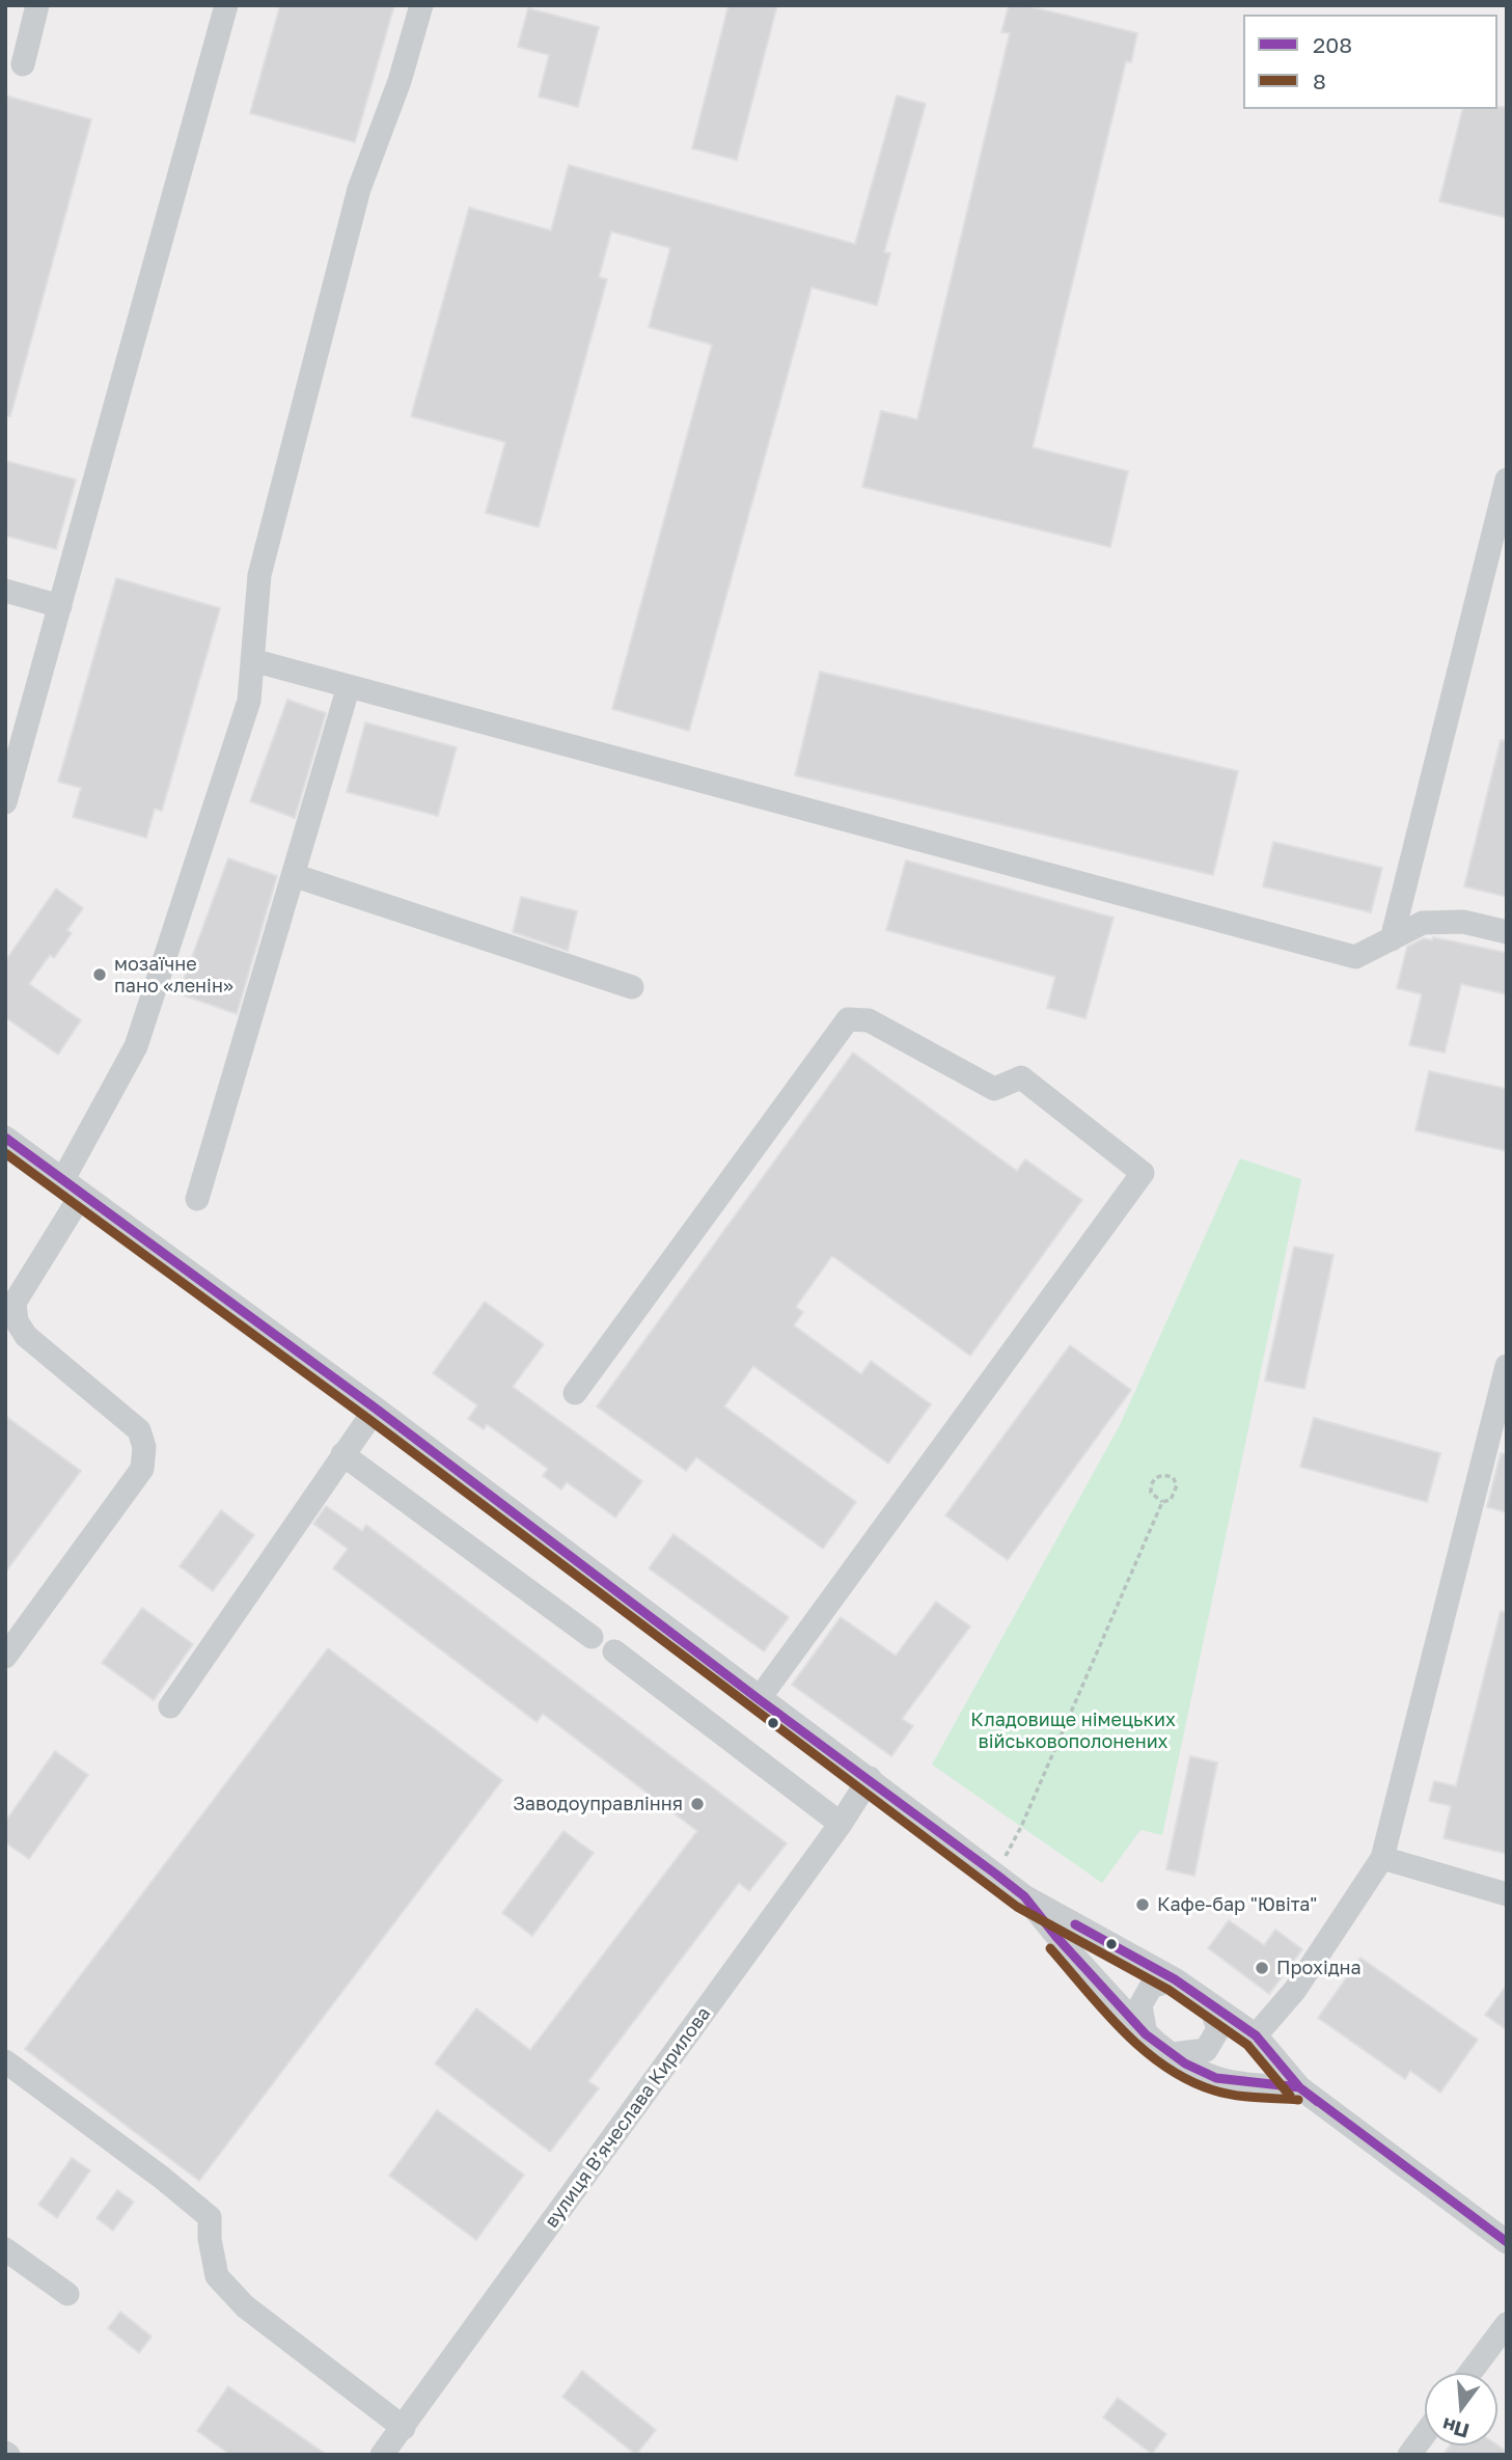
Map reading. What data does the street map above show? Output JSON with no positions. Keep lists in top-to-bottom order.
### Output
{
  "streets": {
    "street": ["вулиця Вʼячеслава Кирилова"]
  },
  "parks": ["Кладовище німецьких військовополонених"],
  "places": [
    "мозаїчне пано «ленін»",
    "Заводоуправління",
    "Кафе-бар \"Ювіта\"",
    "Прохідна"
  ],
  "lines": ["transit line 208", "transit line 8"],
  "legend": ["208", "8"],
  "north": "bottom"
}
